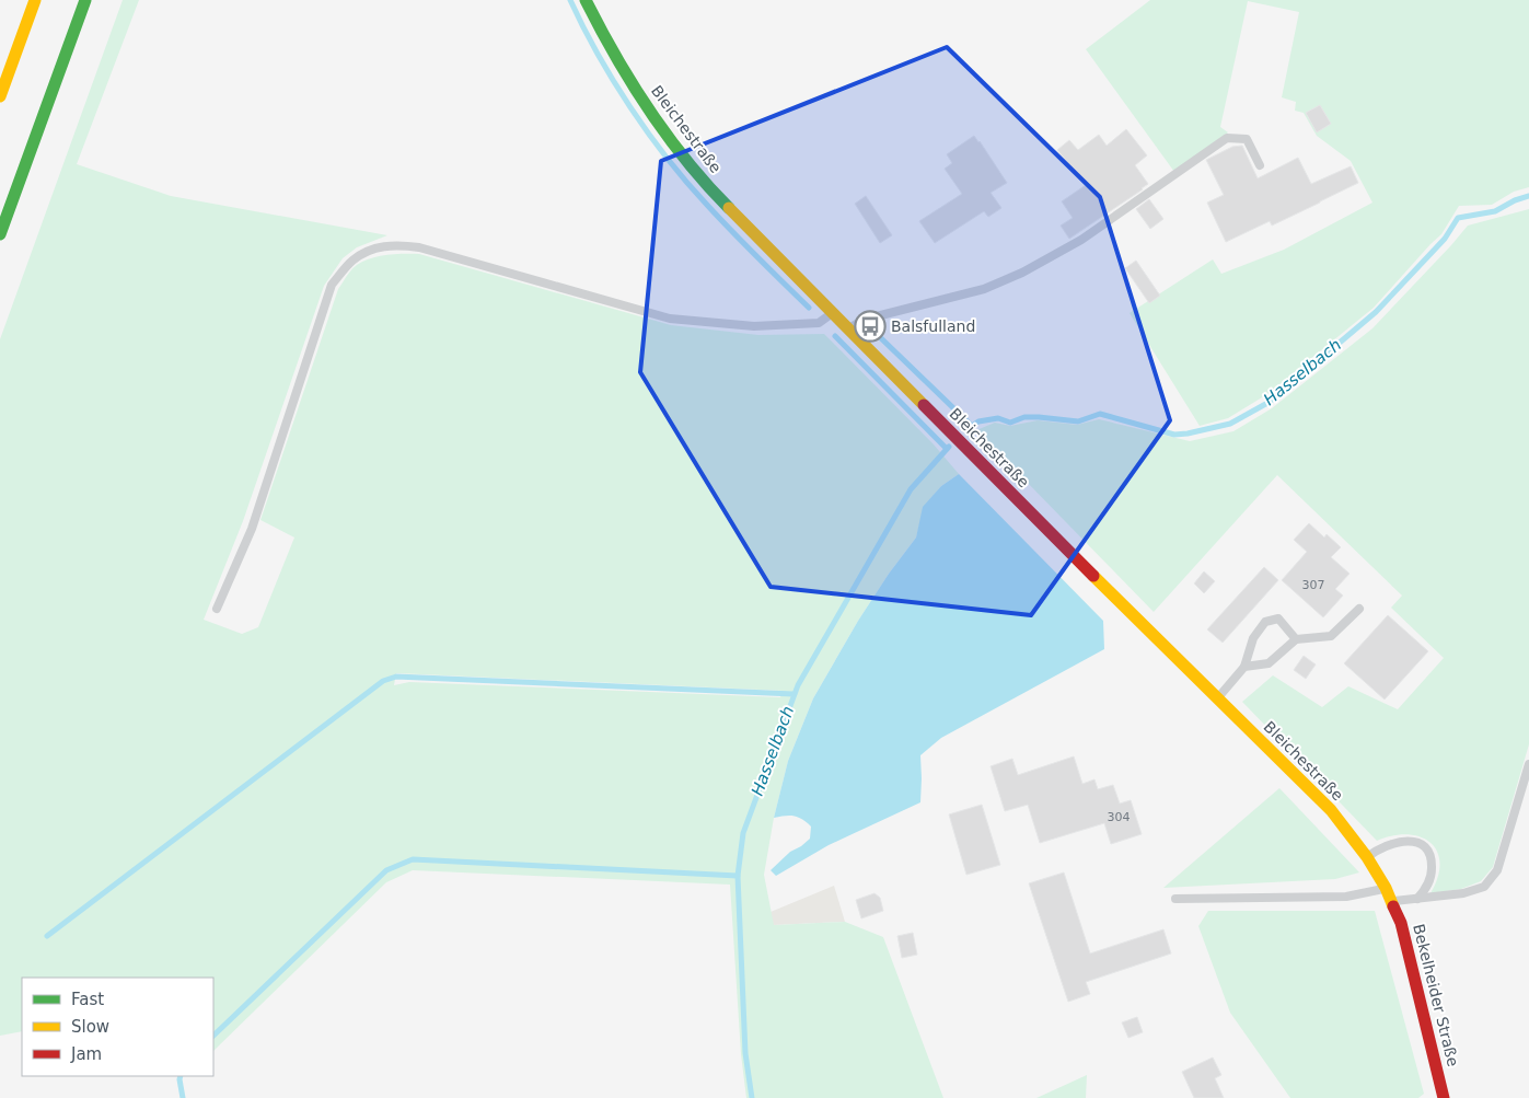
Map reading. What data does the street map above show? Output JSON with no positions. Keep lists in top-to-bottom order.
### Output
{
  "streets": {
    "main road": ["Bleichestraße", "Bekelheider Straße"]
  },
  "crossings": [
    ["Bleichestraße", "Bekelheider Straße"]
  ],
  "water": ["Hasselbach"],
  "places": {
    "bus stop": ["Balsfulland"]
  },
  "house_numbers": ["307", "304"],
  "legend": ["Fast", "Slow", "Jam"]
}
